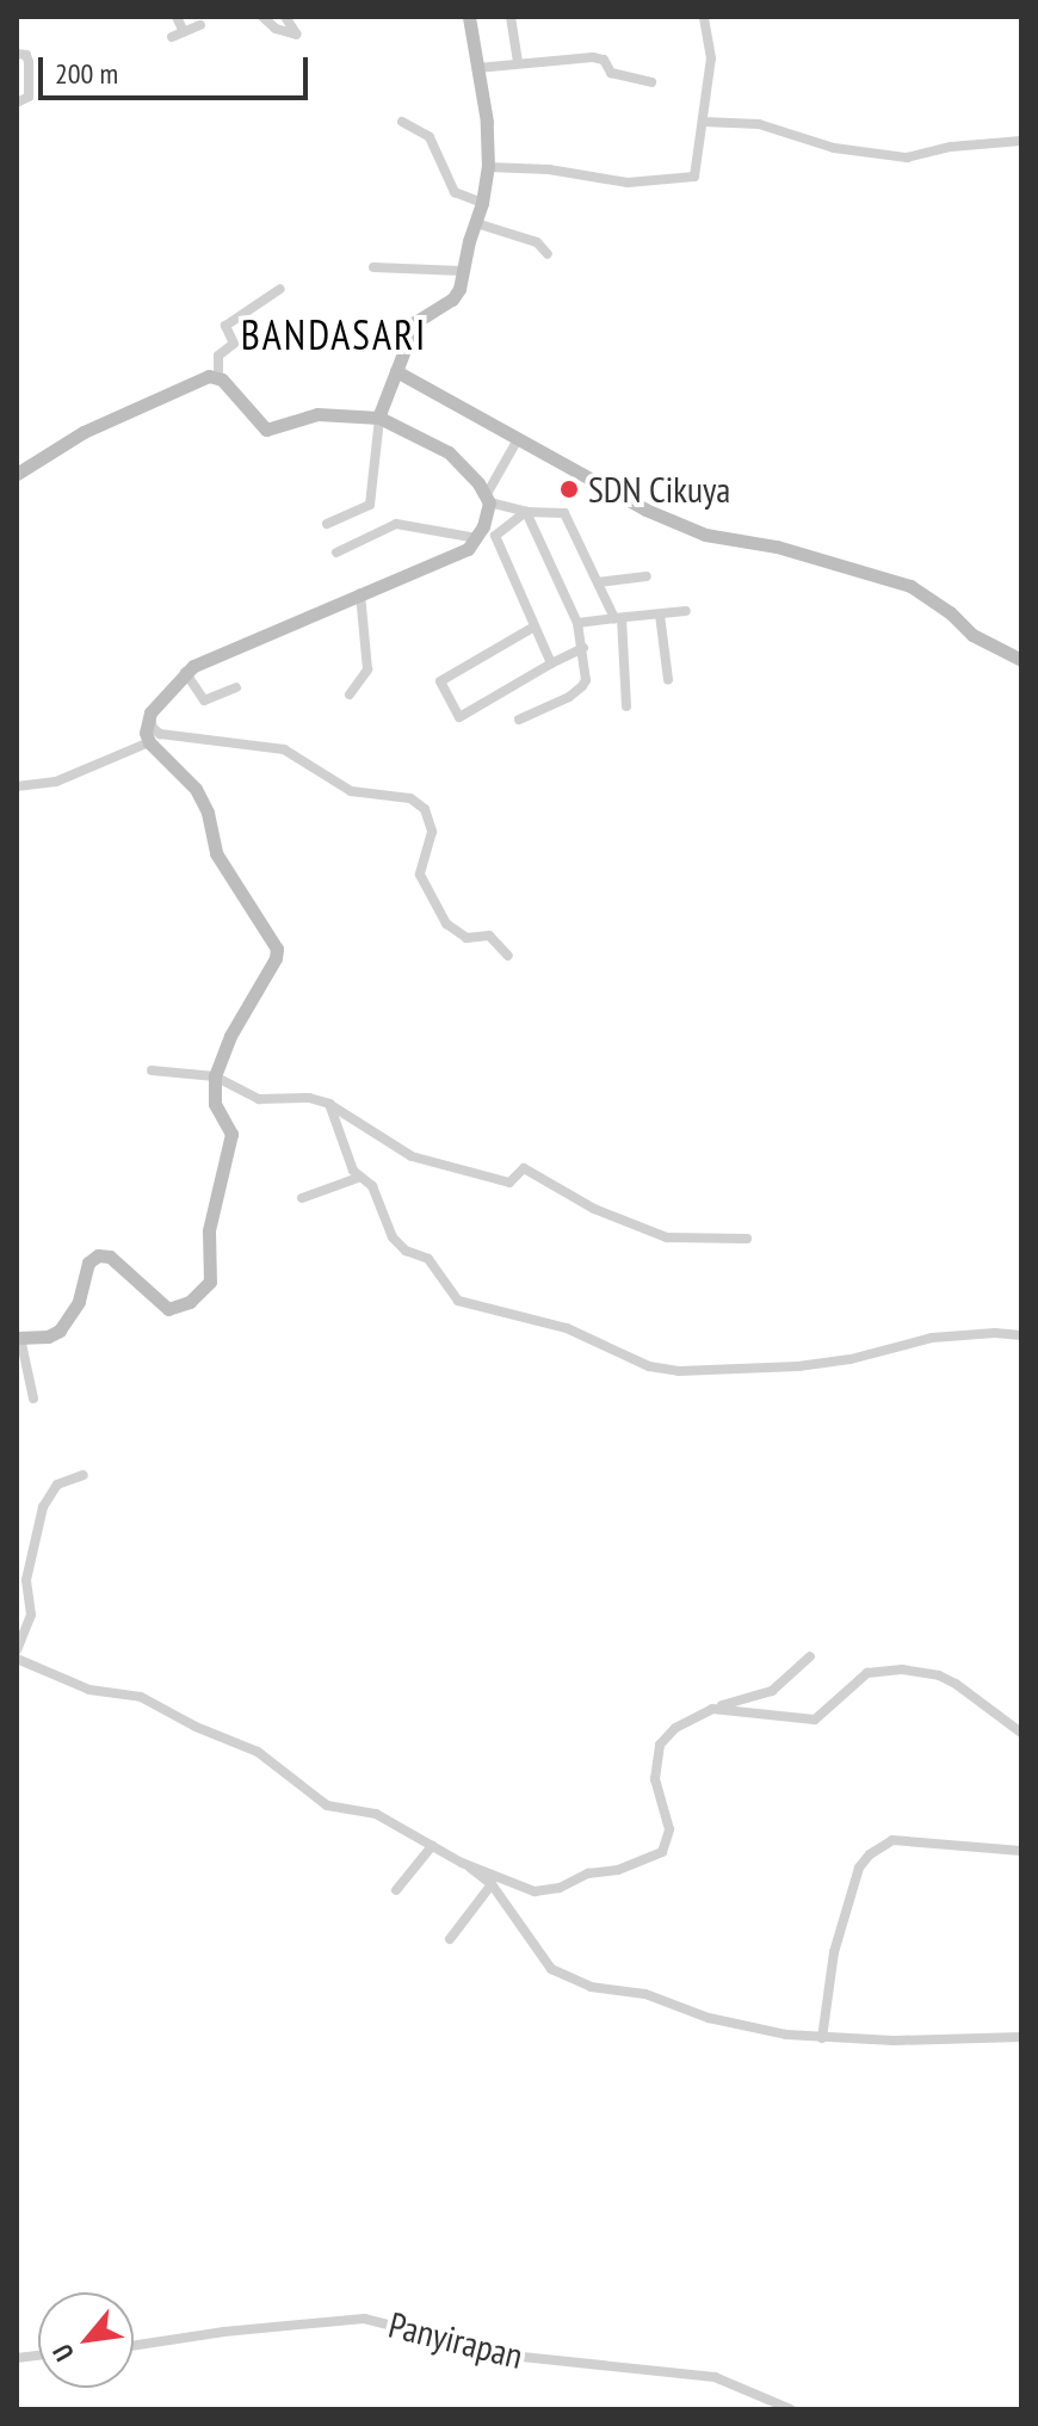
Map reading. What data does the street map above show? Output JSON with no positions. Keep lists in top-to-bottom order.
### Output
{
  "streets": {
    "street": ["Panyirapan"]
  },
  "districts": ["BANDASARI"],
  "places": ["SDN Cikuya"],
  "scale_bar": "200 m",
  "north": "bottom left"
}
